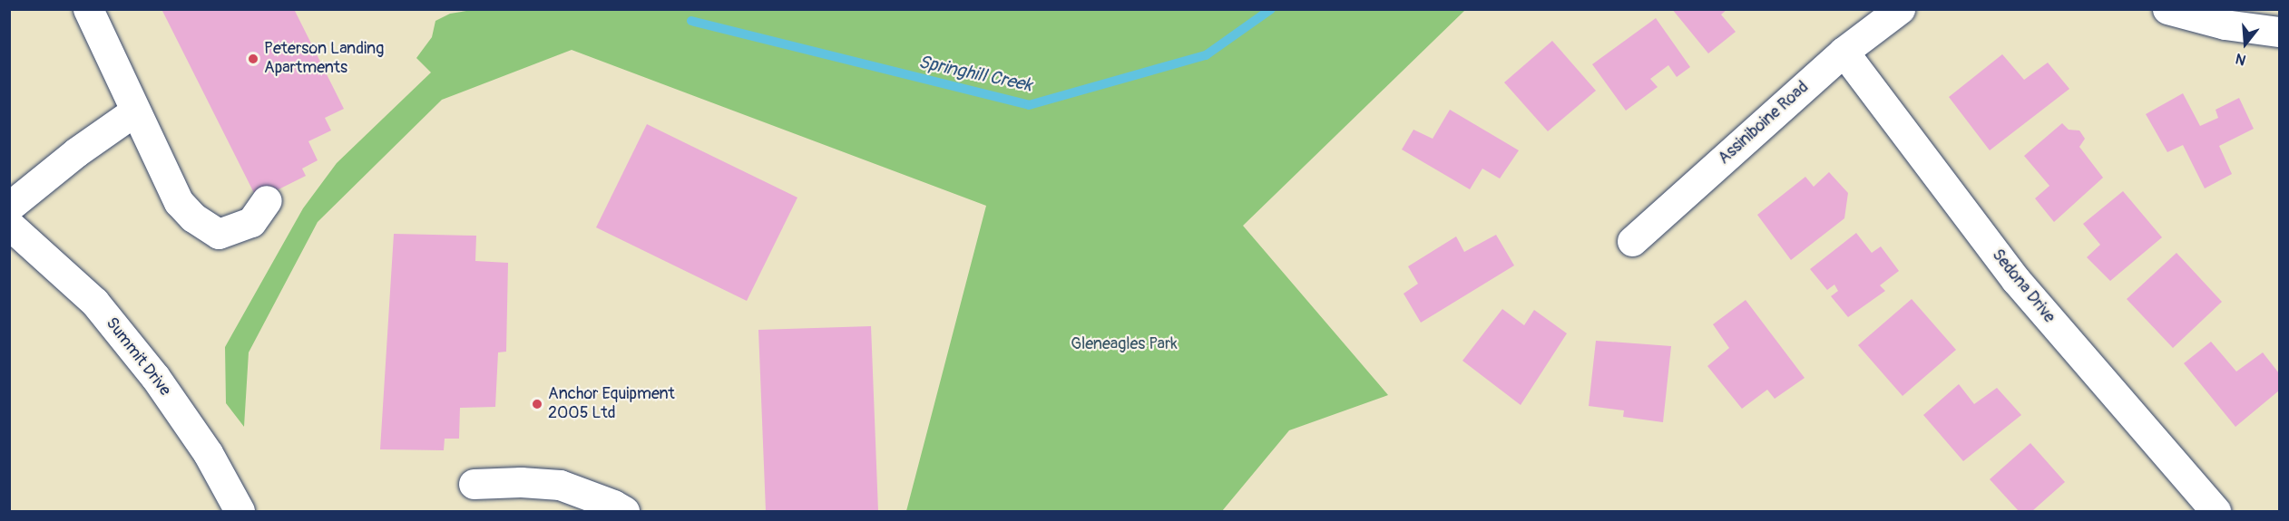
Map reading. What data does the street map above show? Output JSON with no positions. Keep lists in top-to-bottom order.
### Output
{
  "streets": {
    "street": ["Assiniboine Road", "Sedona Drive", "Summit Drive"]
  },
  "crossings": [
    ["Assiniboine Road", "Sedona Drive"]
  ],
  "water": ["Springhill Creek"],
  "parks": ["Gleneagles Park"],
  "places": ["Peterson Landing Apartments", "Anchor Equipment 2005 Ltd"],
  "north": "bottom"
}
